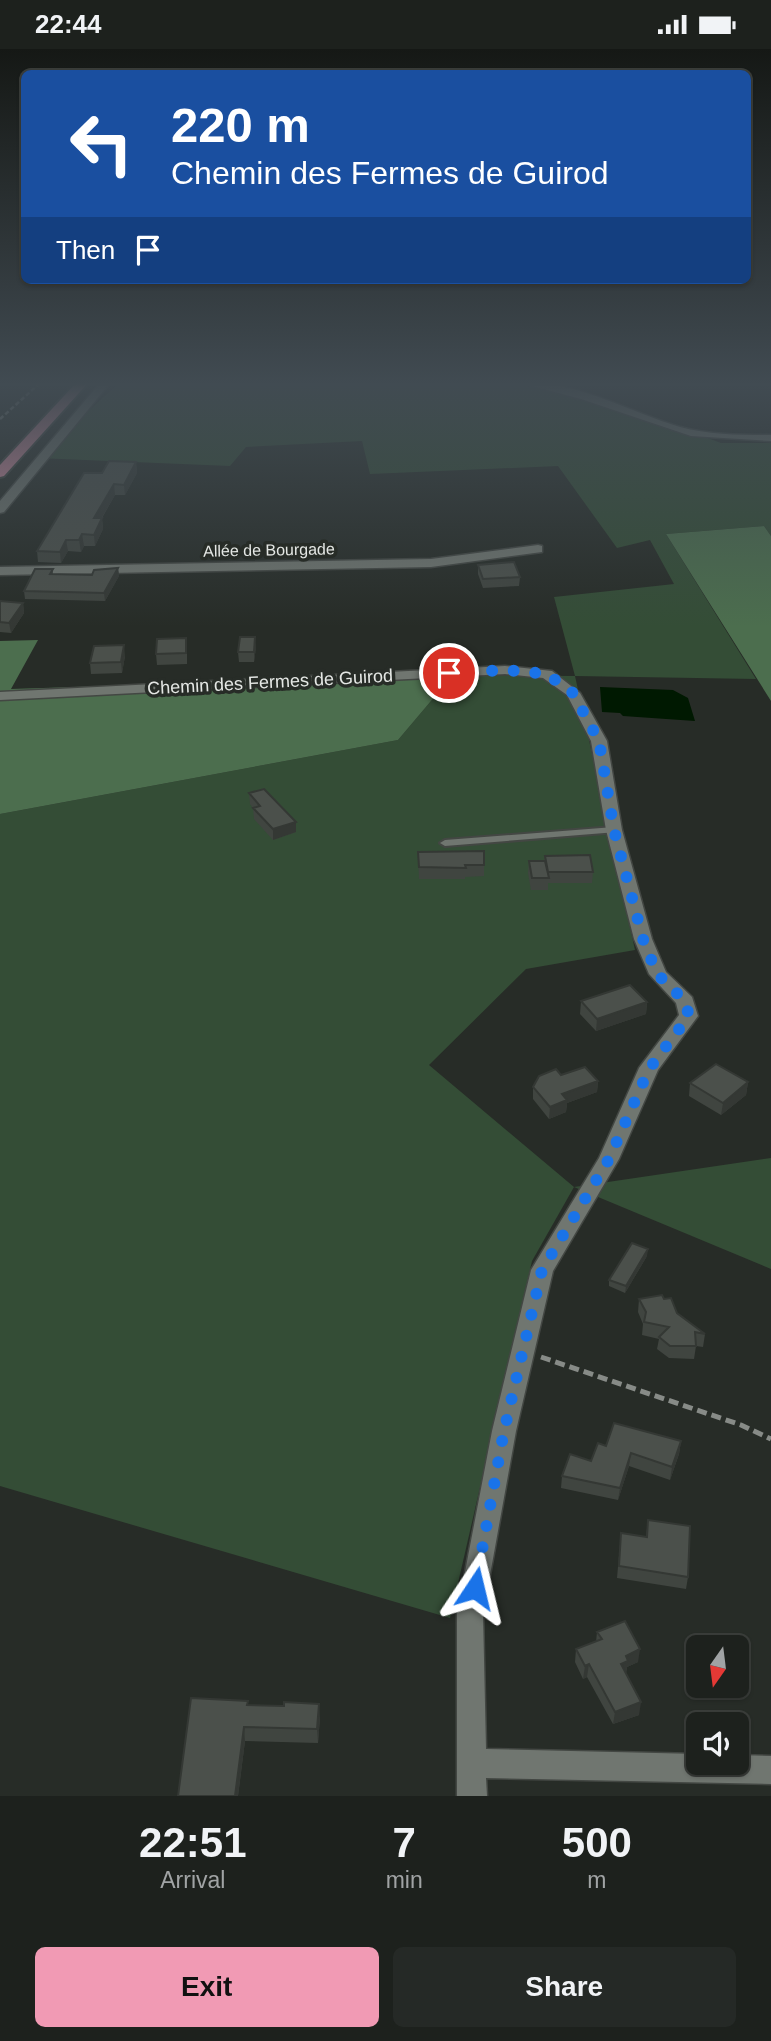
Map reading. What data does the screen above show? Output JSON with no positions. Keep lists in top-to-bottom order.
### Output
{
  "streets": {
    "street": ["Allée de Bourgade", "Chemin des Fermes de Guirod"]
  },
  "north": "bottom",
  "page": {
    "status": "22:44",
    "turn": ["220 m", "Chemin des Fermes de Guirod"],
    "then": "Then",
    "eta": [
      "22:51",
      "Arrival",
      "7",
      "min",
      "500",
      "m"
    ],
    "buttons": ["Exit", "Share"]
  }
}
